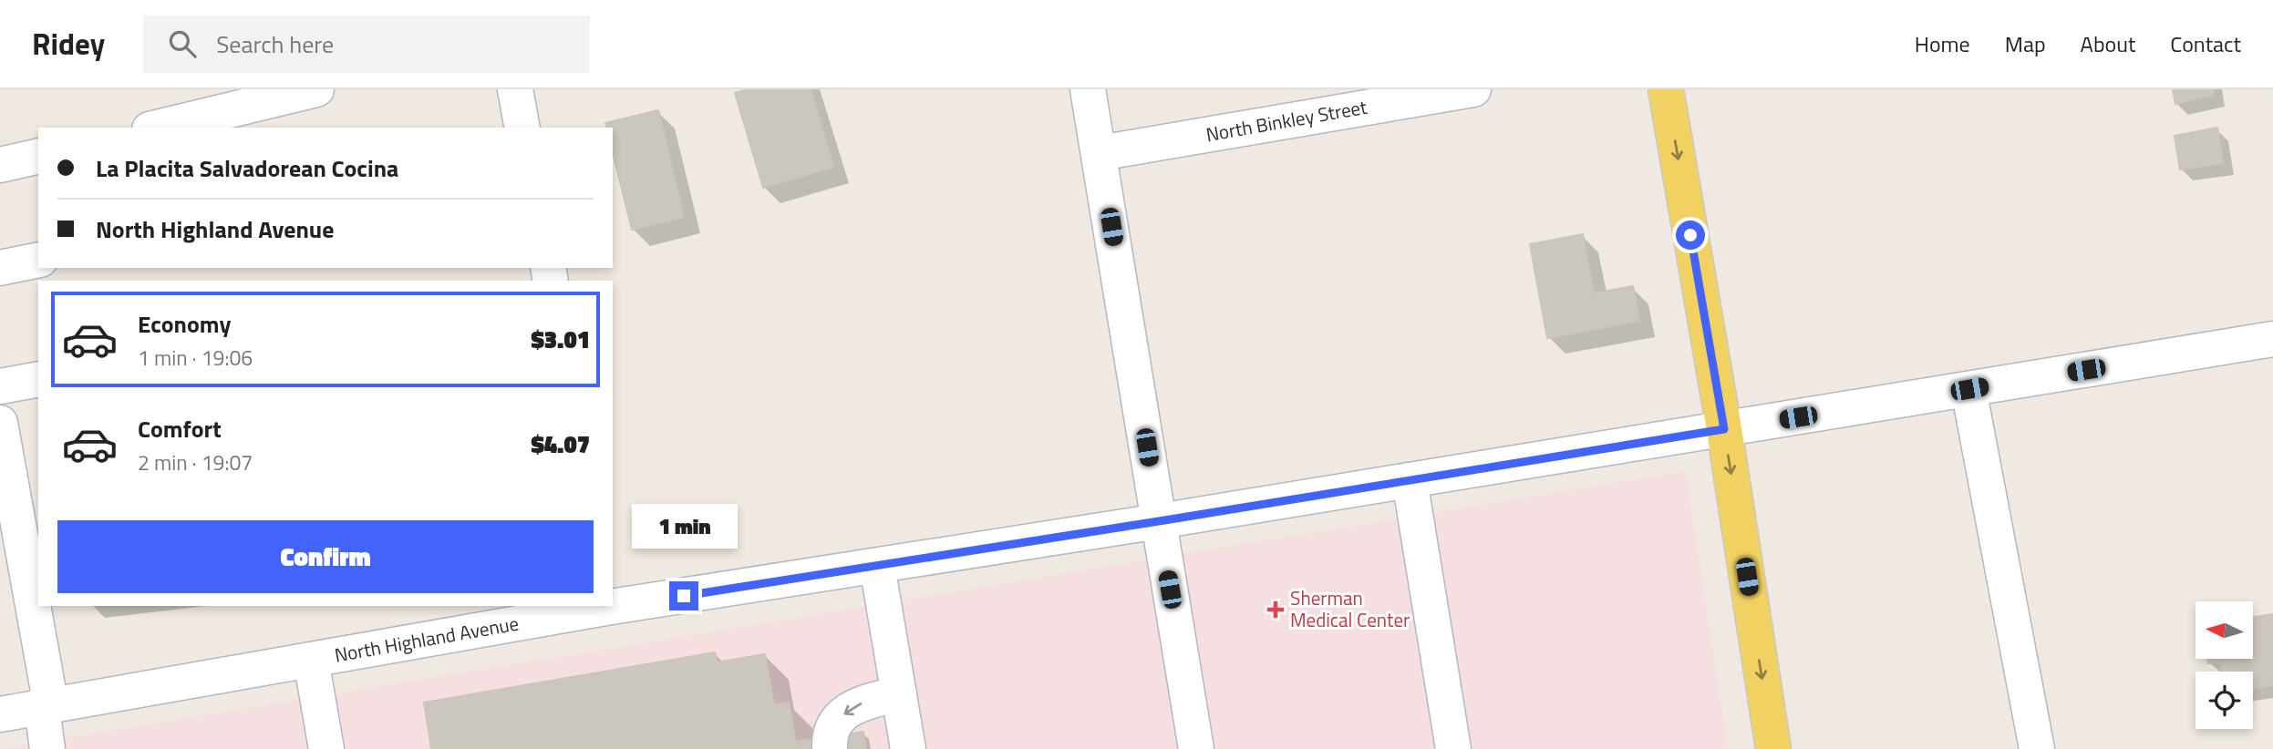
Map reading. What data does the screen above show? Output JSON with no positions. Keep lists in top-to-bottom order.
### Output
{
  "streets": {
    "street": ["North Binkley Street", "North Highland Avenue"]
  },
  "places": {
    "health": ["Sherman Medical Center"]
  },
  "north": "left",
  "page": {
    "header": "Ridey",
    "search": "Search here",
    "nav": [
      "Home",
      "Map",
      "About",
      "Contact"
    ],
    "banner": ["La Placita Salvadorean Cocina", "North Highland Avenue"],
    "list": [
      {
        "name": "Economy",
        "note": "1 min · 19:06",
        "value": "$3.01"
      },
      {
        "name": "Comfort",
        "note": "2 min · 19:07",
        "value": "$4.07"
      }
    ],
    "bubble": "1 min",
    "buttons": "Confirm"
  }
}
